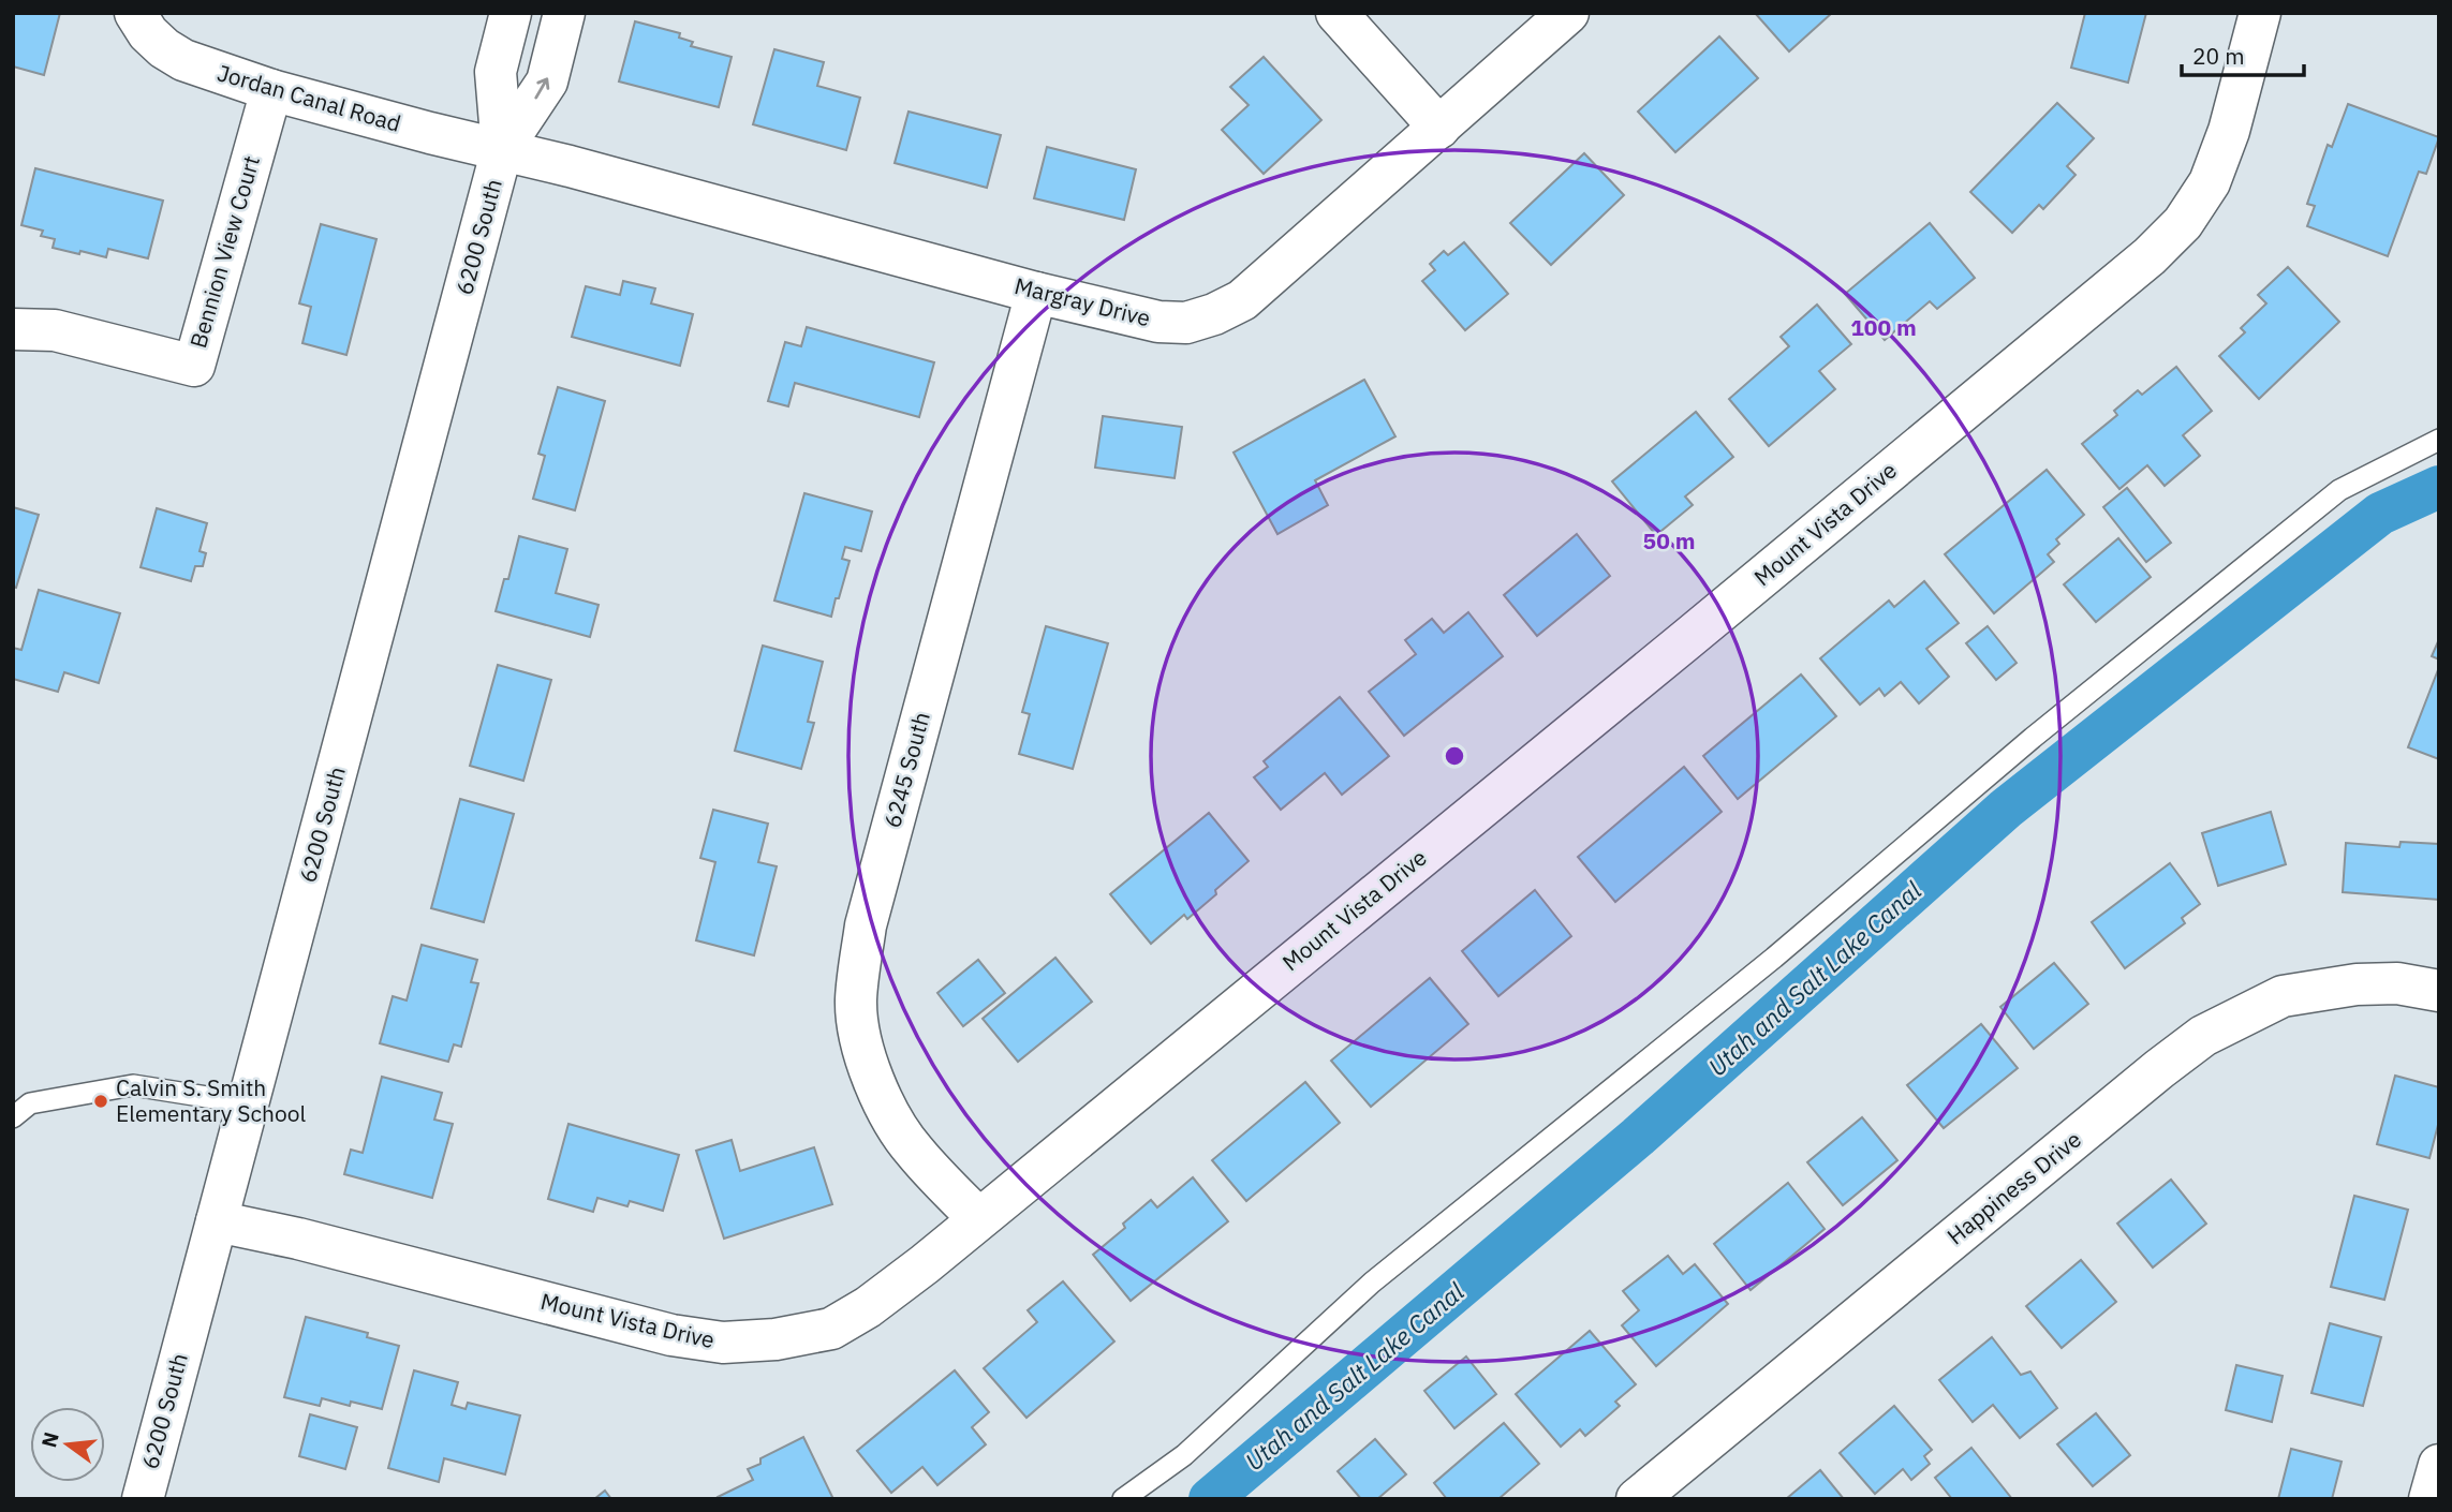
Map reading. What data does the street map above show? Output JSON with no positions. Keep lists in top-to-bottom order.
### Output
{
  "streets": {
    "street": [
      "Jordan Canal Road",
      "6200 South",
      "Bennion View Court",
      "Margray Drive",
      "Mount Vista Drive",
      "6245 South",
      "Happiness Drive"
    ]
  },
  "crossings": [
    ["Jordan Canal Road", "6200 South"],
    ["Jordan Canal Road", "Bennion View Court"],
    ["Jordan Canal Road", "Margray Drive"],
    ["6200 South", "Margray Drive"],
    ["6200 South", "Mount Vista Drive"],
    ["Margray Drive", "6245 South"],
    ["Mount Vista Drive", "6245 South"]
  ],
  "water": ["Utah and Salt Lake Canal"],
  "places": ["Calvin S. Smith Elementary School"],
  "scale_bar": "20 m",
  "north": "left",
  "rings": ["100 m", "50 m"]
}
